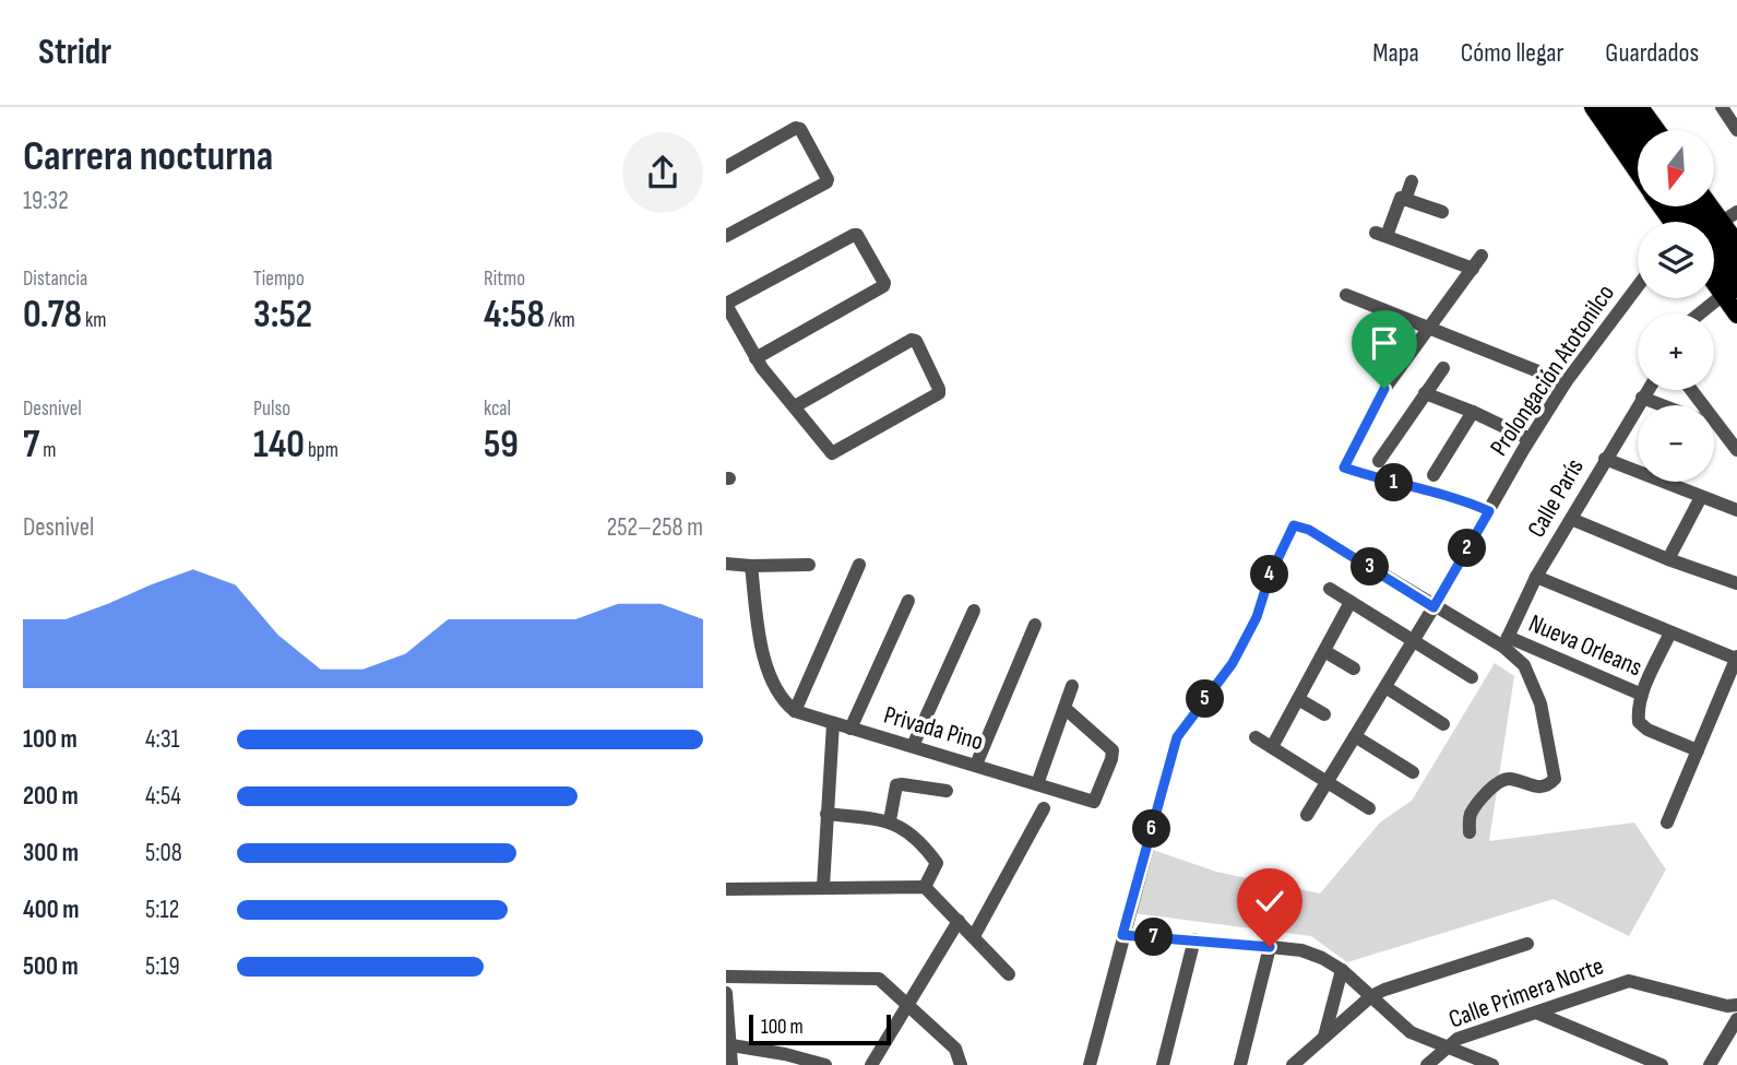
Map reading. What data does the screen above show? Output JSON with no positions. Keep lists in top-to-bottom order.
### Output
{
  "streets": {
    "street": [
      "Prolongación Atotonilco",
      "Calle París",
      "Nueva Orleans",
      "Privada Pino",
      "Calle Primera Norte"
    ]
  },
  "crossings": [
    ["Calle París", "Nueva Orleans"]
  ],
  "scale_bar": "100 m",
  "north": "bottom",
  "page": {
    "header": "Stridr",
    "nav": ["Mapa", "Cómo llegar", "Guardados"],
    "heading": ["Carrera nocturna", "19:32"],
    "map_buttons": ["+", "−"],
    "stats": [
      ["Distancia", "0.78 km"],
      ["Tiempo", "3:52"],
      ["Ritmo", "4:58 /km"],
      ["Desnivel", "7 m"],
      ["Pulso", "140 bpm"],
      ["kcal", "59"]
    ],
    "pins": [
      "1",
      "2",
      "3",
      "4",
      "5",
      "6",
      "7"
    ],
    "chart": ["Desnivel", "252–258 m"],
    "list": [
      {
        "name": "100 m",
        "note": "4:31"
      },
      {
        "name": "200 m",
        "note": "4:54"
      },
      {
        "name": "300 m",
        "note": "5:08"
      },
      {
        "name": "400 m",
        "note": "5:12"
      },
      {
        "name": "500 m",
        "note": "5:19"
      }
    ],
    "scale": "100 m"
  }
}
